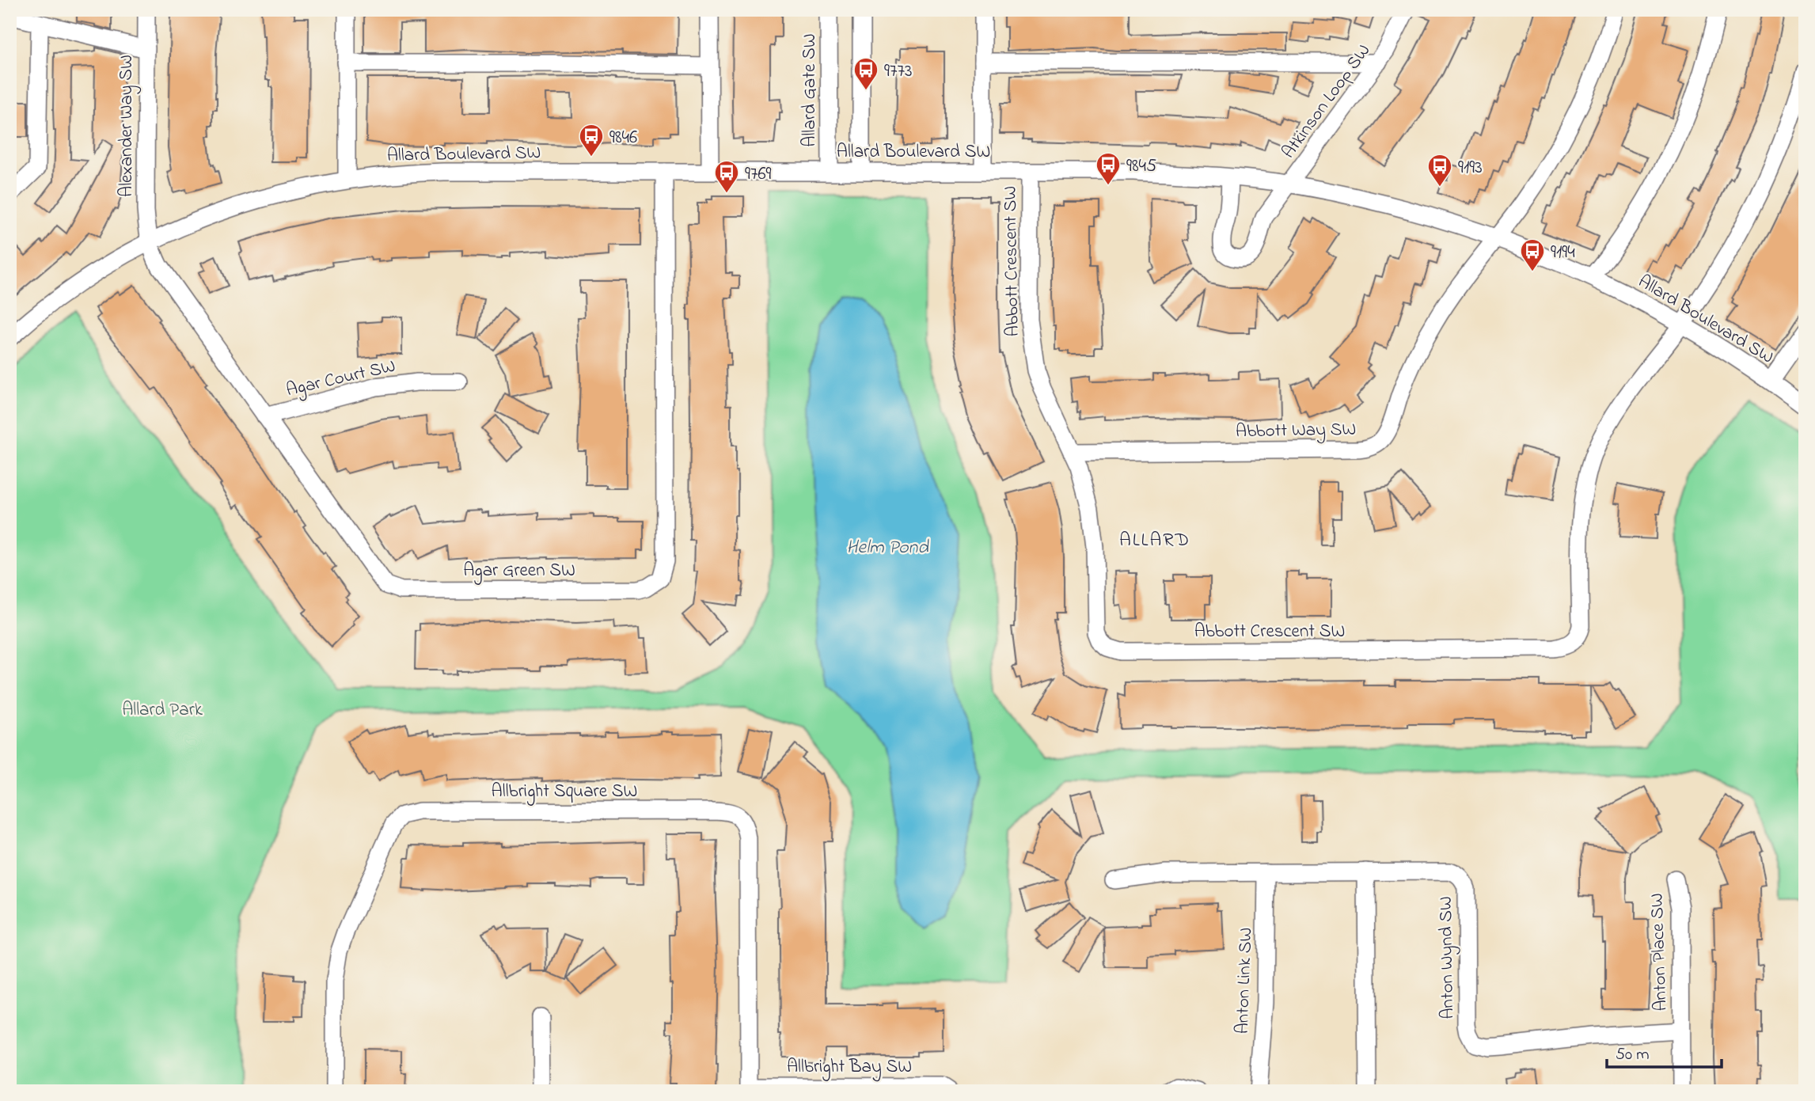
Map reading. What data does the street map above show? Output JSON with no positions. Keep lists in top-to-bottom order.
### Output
{
  "streets": {
    "street": [
      "Allard Gate SW",
      "Atkinson Loop SW",
      "Alexander Way SW",
      "Allard Boulevard SW",
      "Abbott Crescent SW",
      "Agar Court SW",
      "Abbott Way SW",
      "Agar Green SW",
      "Allbright Square SW",
      "Anton Place SW",
      "Anton Wynd SW",
      "Anton Link SW",
      "Allbright Bay SW"
    ]
  },
  "crossings": [
    ["Allard Gate SW", "Allard Boulevard SW"],
    ["Atkinson Loop SW", "Allard Boulevard SW"],
    ["Alexander Way SW", "Allard Boulevard SW"],
    ["Alexander Way SW", "Agar Green SW"],
    ["Allard Boulevard SW", "Abbott Crescent SW"],
    ["Allard Boulevard SW", "Abbott Way SW"],
    ["Allard Boulevard SW", "Agar Green SW"],
    ["Abbott Crescent SW", "Abbott Way SW"],
    ["Agar Court SW", "Agar Green SW"],
    ["Allbright Square SW", "Allbright Bay SW"],
    ["Anton Place SW", "Anton Wynd SW"],
    ["Anton Wynd SW", "Anton Link SW"]
  ],
  "districts": ["ALLARD"],
  "water": ["Helm Pond"],
  "parks": ["Allard Park"],
  "places": {
    "bus stop": [
      "9773",
      "9846",
      "9845",
      "9193",
      "9769",
      "9194"
    ]
  },
  "scale_bar": "50 m"
}
